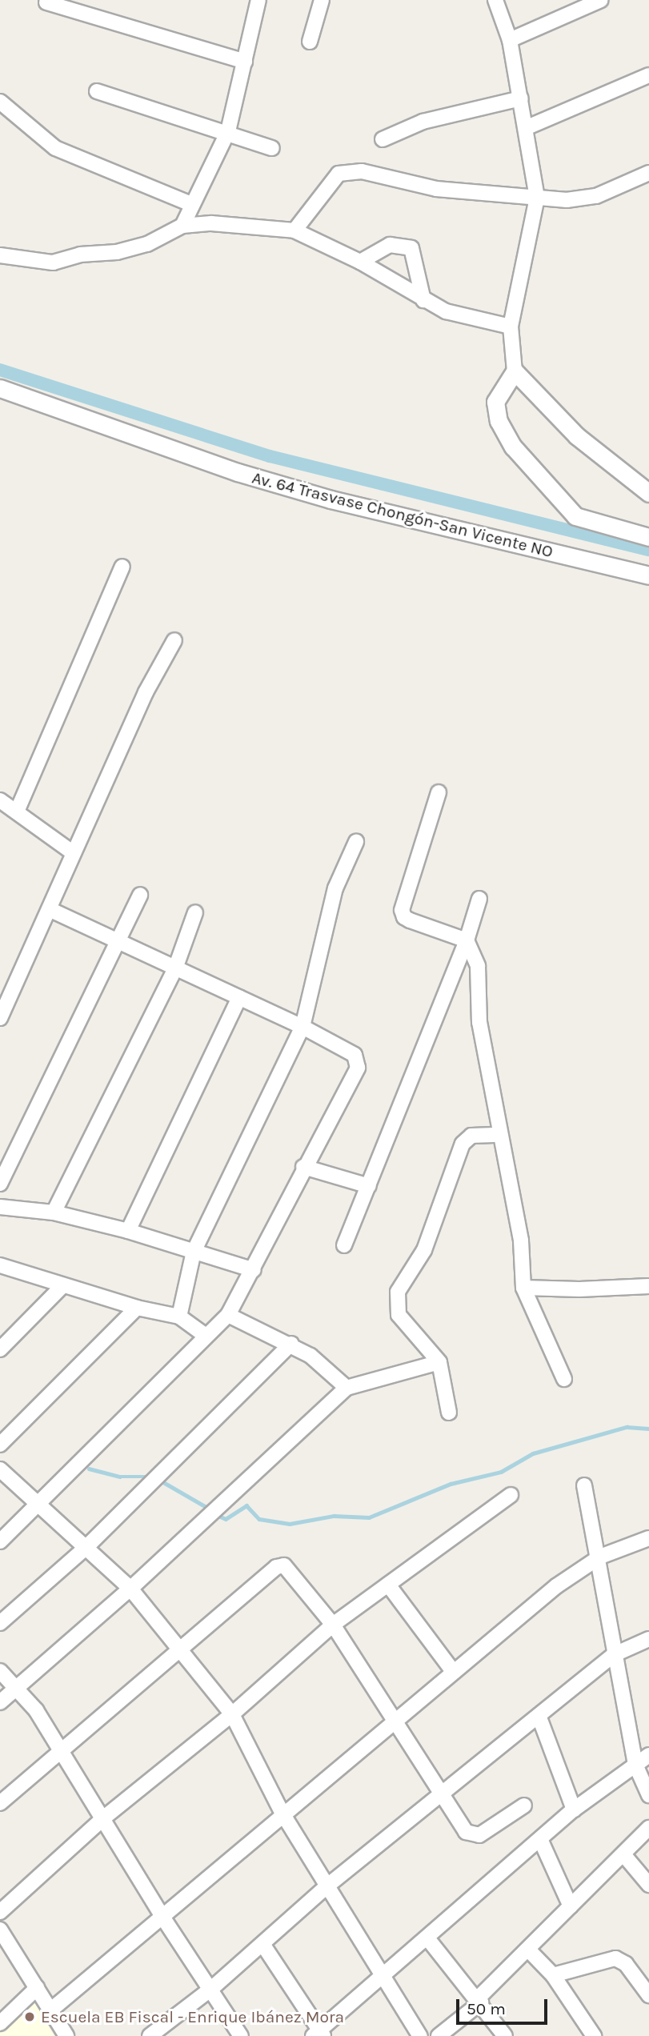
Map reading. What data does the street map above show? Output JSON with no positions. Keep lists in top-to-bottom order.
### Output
{
  "streets": {
    "street": ["Av. 64 Trasvase Chongón-San Vicente NO"]
  },
  "places": ["Escuela EB Fiscal - Enrique Ibánez Mora"],
  "scale_bar": "50 m"
}
